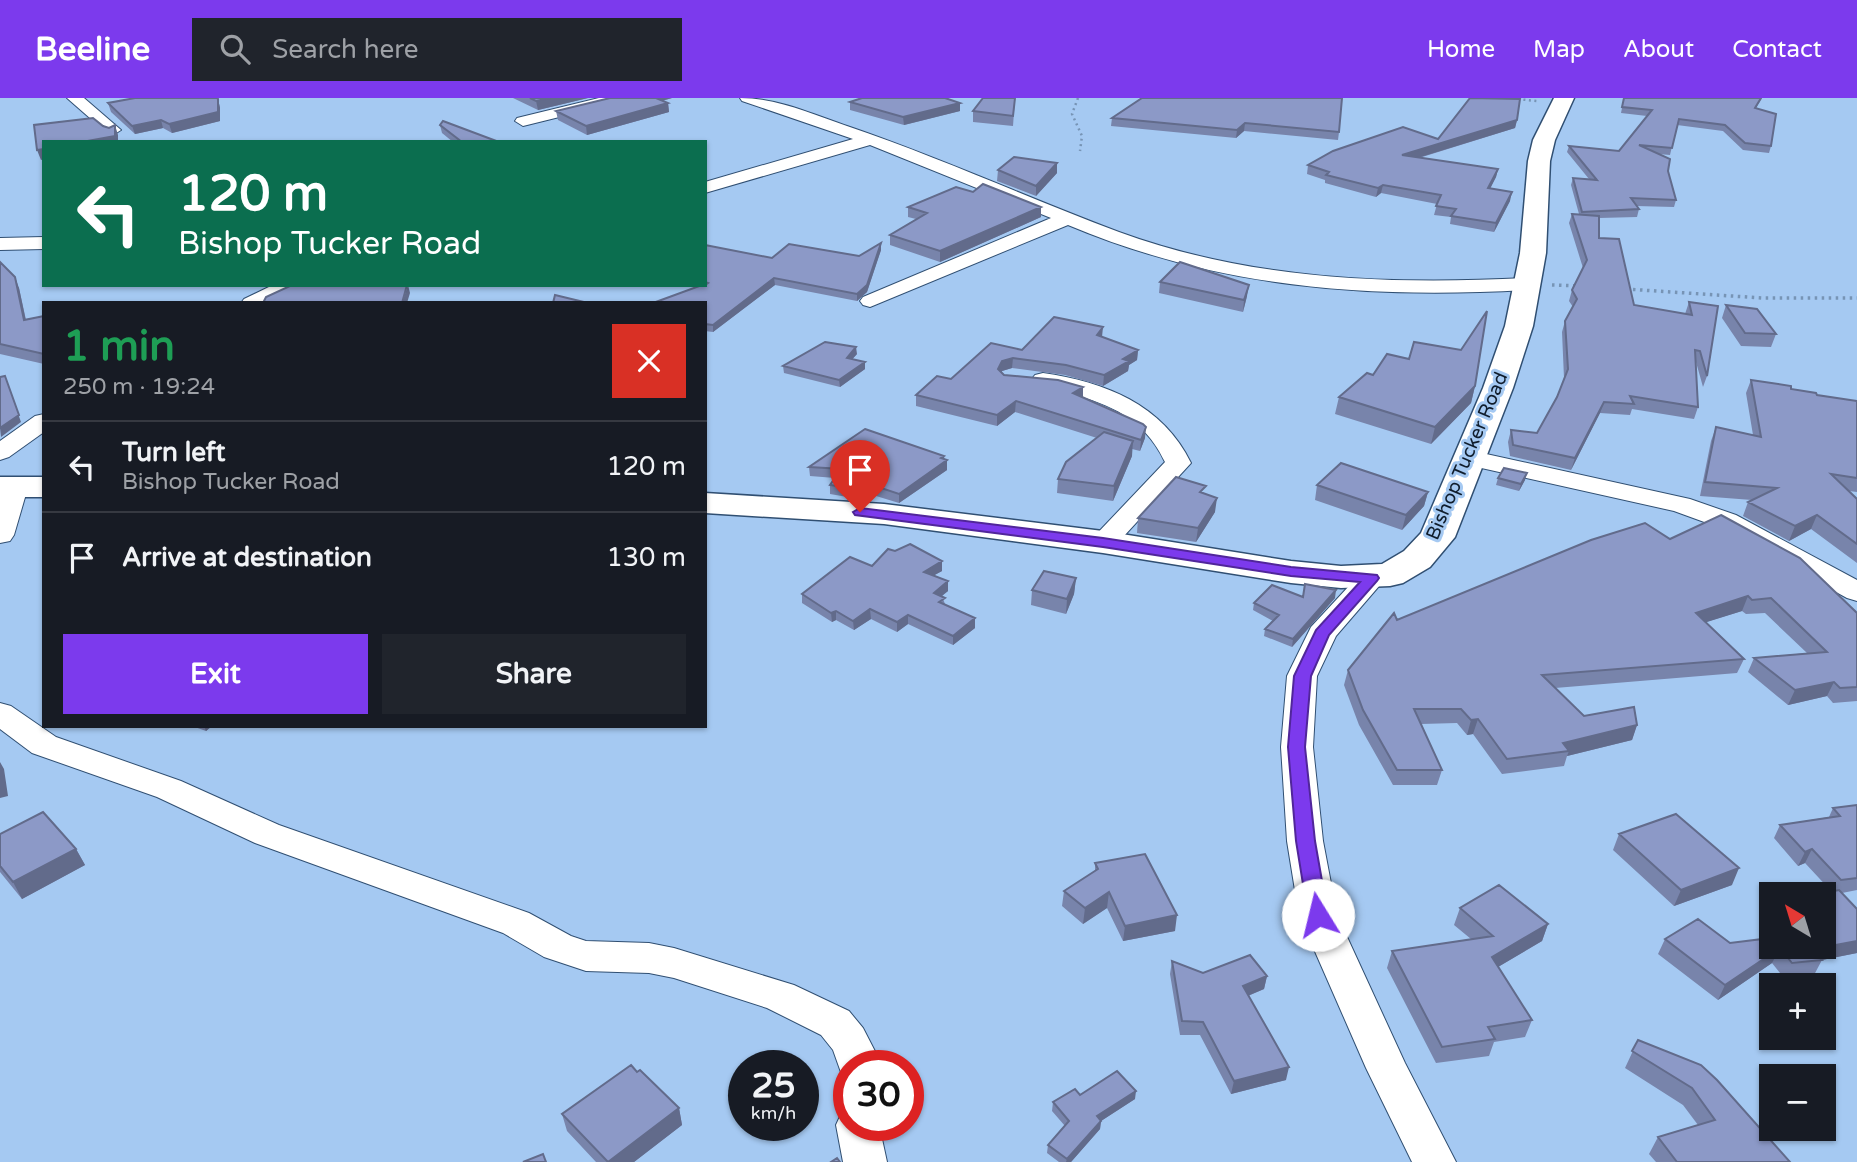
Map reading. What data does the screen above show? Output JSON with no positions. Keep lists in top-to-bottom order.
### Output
{
  "streets": {
    "main road": ["Bishop Tucker Road"]
  },
  "north": "top left",
  "page": {
    "header": "Beeline",
    "search": "Search here",
    "nav": [
      "Home",
      "Map",
      "About",
      "Contact"
    ],
    "turn": ["120 m", "Bishop Tucker Road"],
    "heading": ["1 min", "250 m · 19:24"],
    "list": [
      {
        "name": "Turn left",
        "note": "Bishop Tucker Road",
        "value": "120 m"
      },
      {
        "name": "Arrive at destination",
        "value": "130 m"
      }
    ],
    "buttons": ["Exit", "Share"],
    "map_buttons": ["+", "−"],
    "speed": "25 km/h",
    "limit": "30"
  }
}
